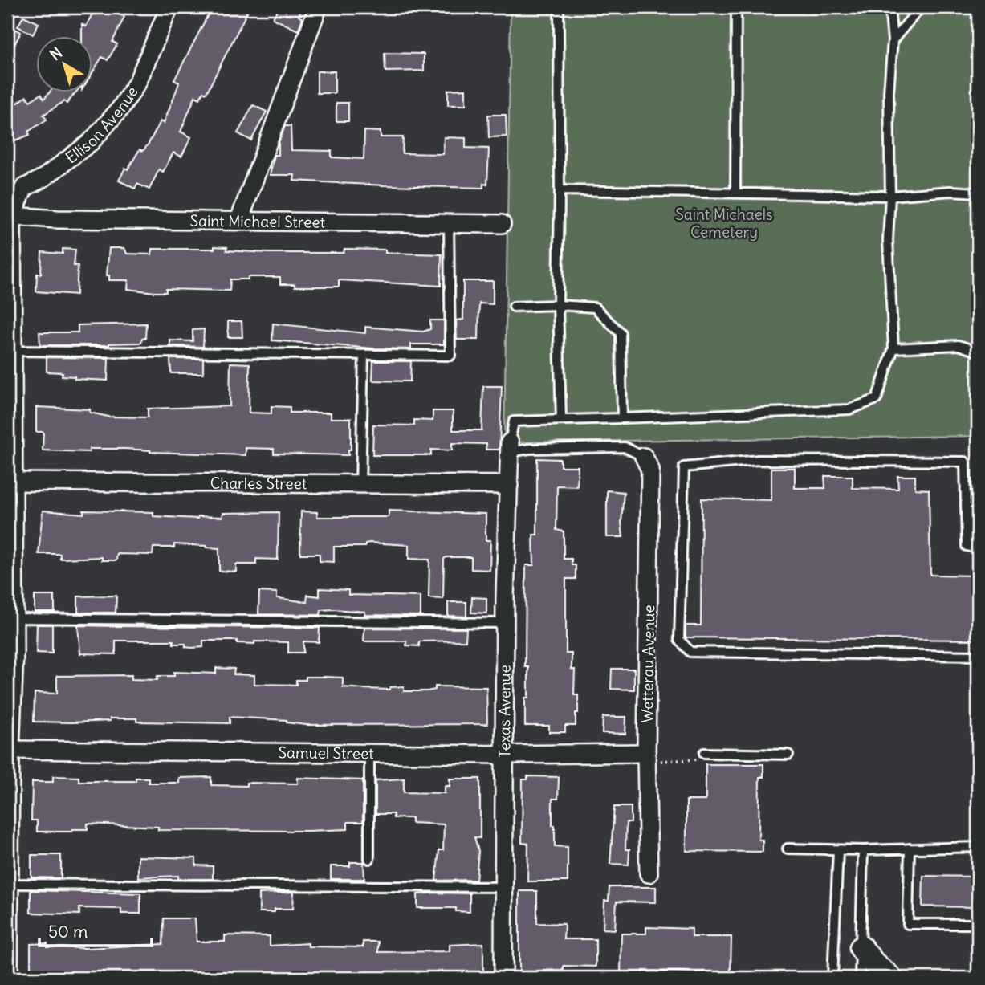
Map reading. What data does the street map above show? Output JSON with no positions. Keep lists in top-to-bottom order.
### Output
{
  "streets": {
    "street": [
      "Ellison Avenue",
      "Saint Michael Street",
      "Charles Street",
      "Wetterau Avenue",
      "Texas Avenue",
      "Samuel Street"
    ]
  },
  "crossings": [
    ["Ellison Avenue", "Saint Michael Street"],
    ["Charles Street", "Texas Avenue"],
    ["Wetterau Avenue", "Samuel Street"],
    ["Texas Avenue", "Samuel Street"]
  ],
  "parks": ["Saint Michaels Cemetery"],
  "scale_bar": "50 m",
  "north": "top left"
}
